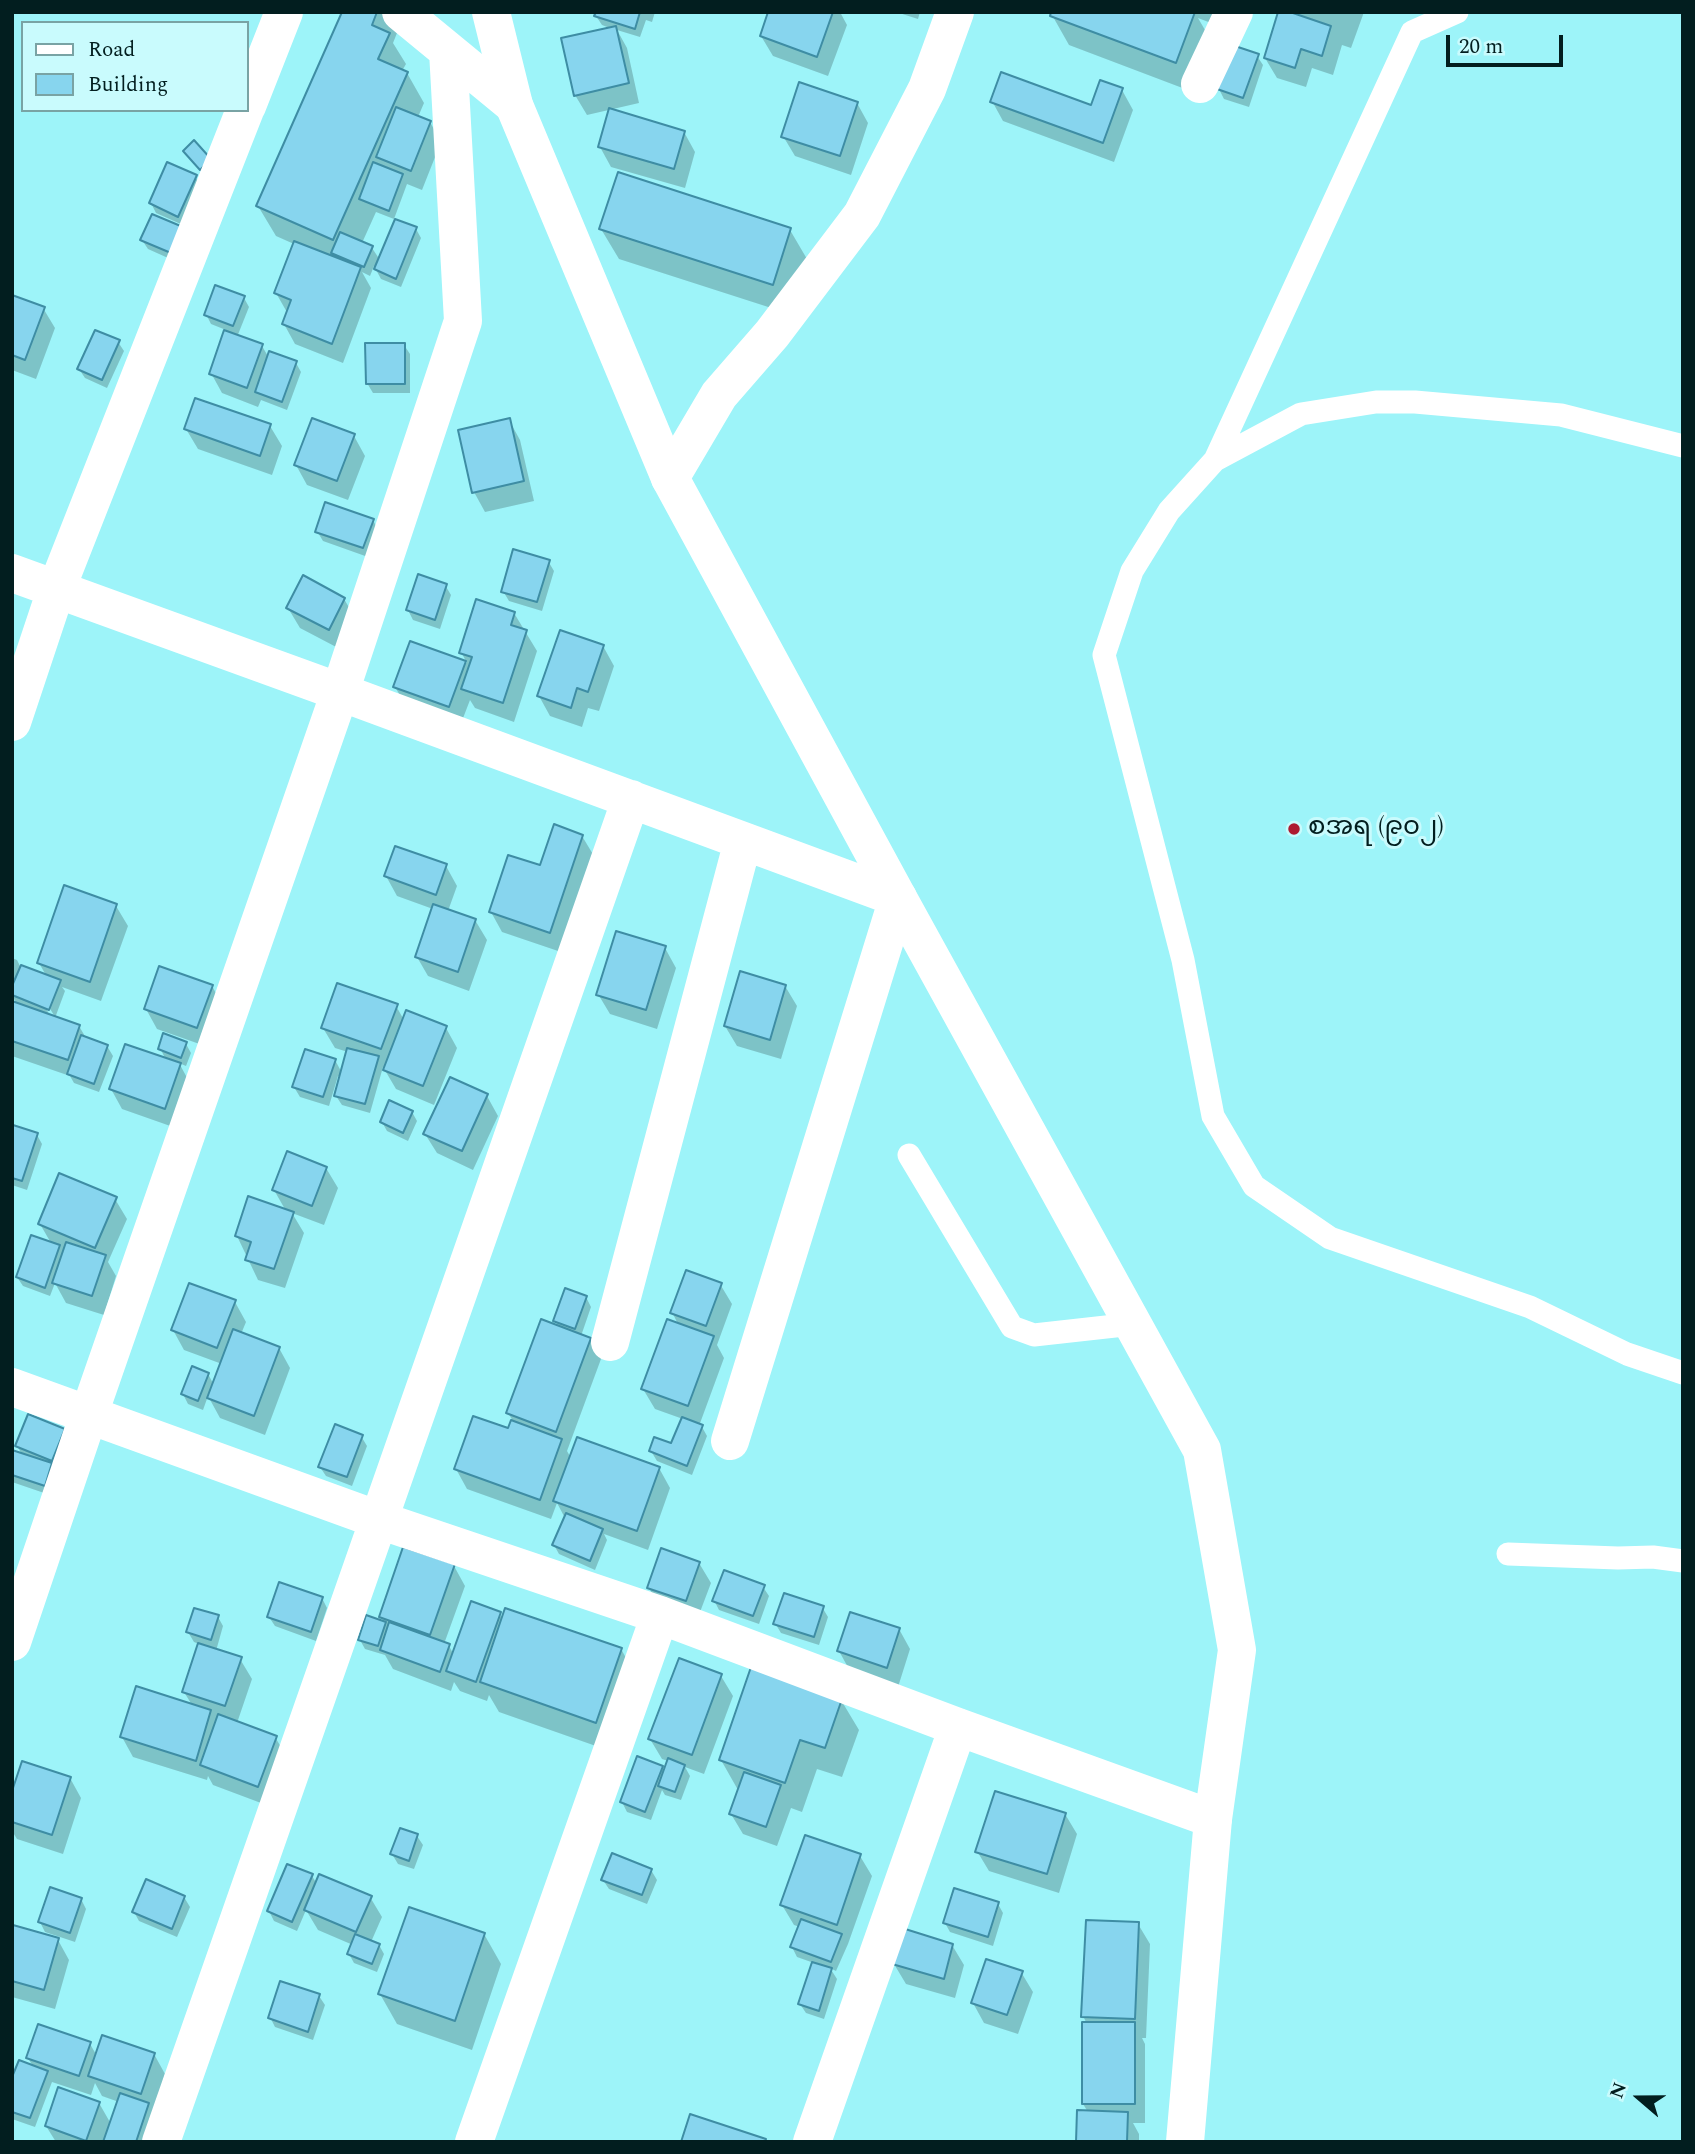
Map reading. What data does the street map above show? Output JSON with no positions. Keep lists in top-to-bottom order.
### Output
{
  "places": ["စအရ (၉၀၂)"],
  "legend": ["Road", "Building"],
  "scale_bar": "20 m",
  "north": "left"
}
